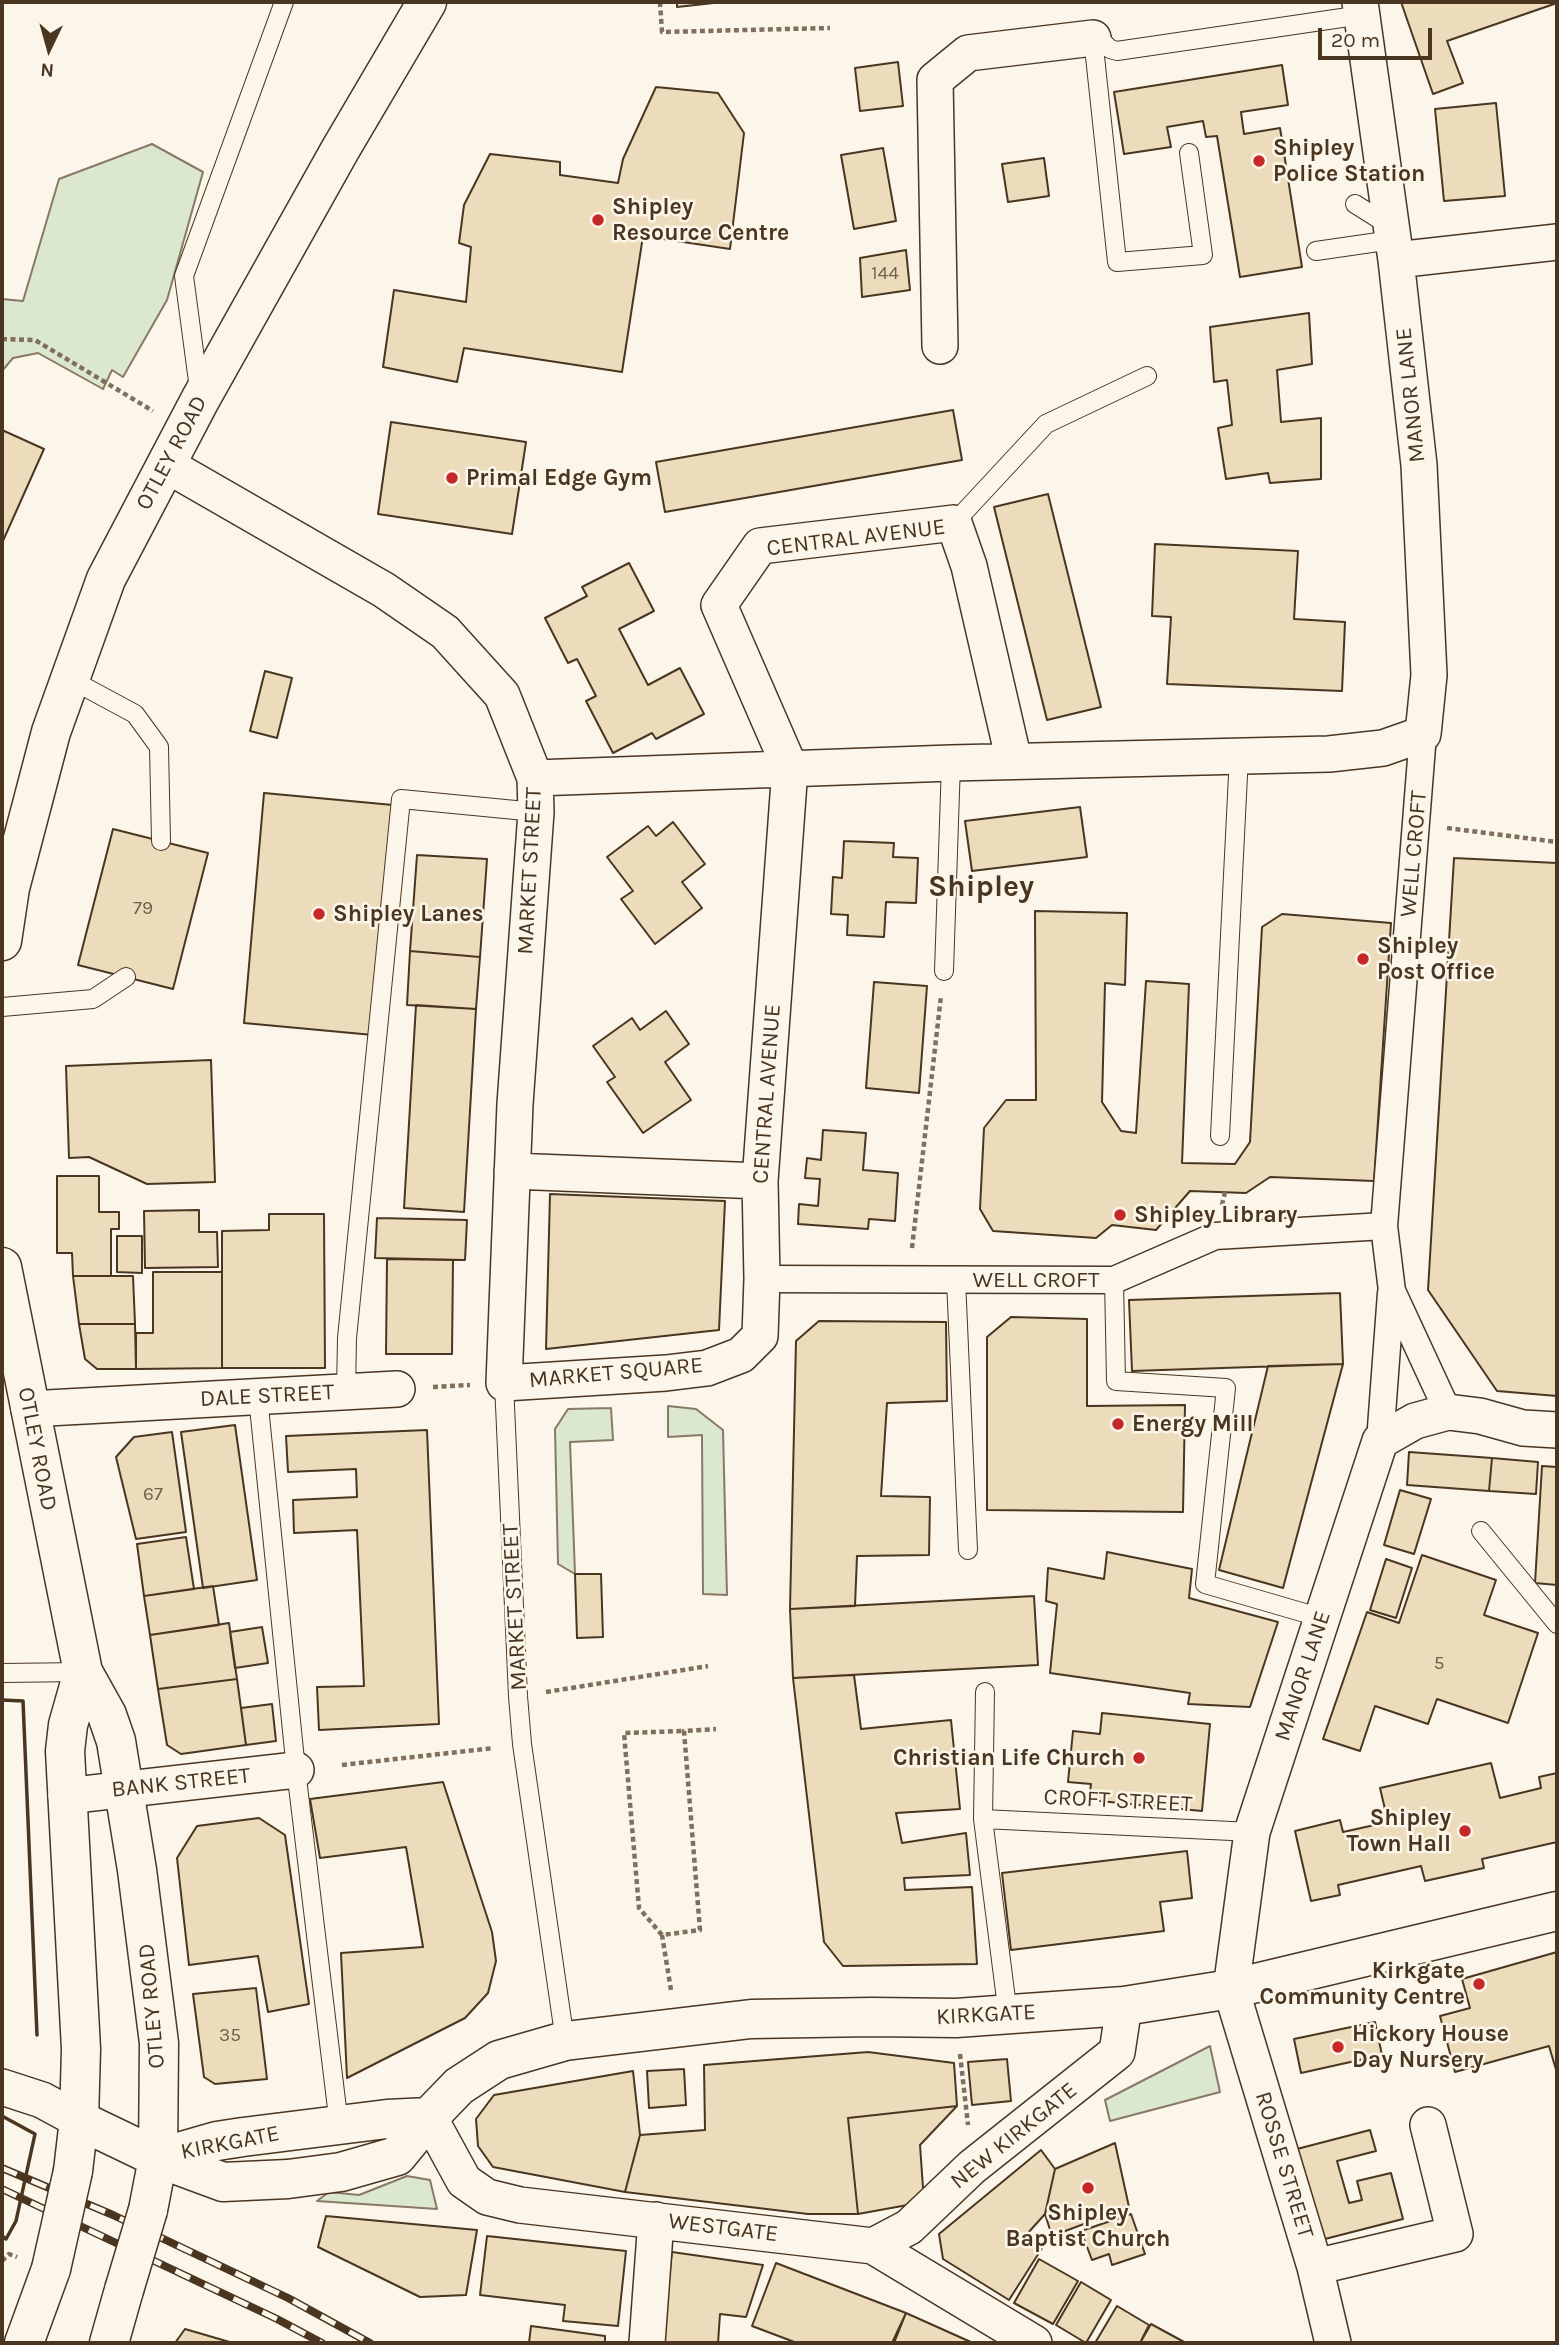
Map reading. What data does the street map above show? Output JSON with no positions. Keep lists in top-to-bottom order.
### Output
{
  "streets": {
    "main road": ["OTLEY ROAD", "KIRKGATE"],
    "street": [
      "MANOR LANE",
      "CENTRAL AVENUE",
      "WELL CROFT",
      "MARKET STREET",
      "MARKET SQUARE",
      "DALE STREET",
      "BANK STREET",
      "NEW KIRKGATE",
      "ROSSE STREET",
      "WESTGATE"
    ],
    "lane": ["CROFT STREET"]
  },
  "crossings": [
    ["MANOR LANE", "WELL CROFT"],
    ["MANOR LANE", "CROFT STREET"],
    ["MANOR LANE", "KIRKGATE"],
    ["MANOR LANE", "ROSSE STREET"],
    ["OTLEY ROAD", "MARKET STREET"],
    ["OTLEY ROAD", "DALE STREET"],
    ["OTLEY ROAD", "BANK STREET"],
    ["OTLEY ROAD", "KIRKGATE"],
    ["CENTRAL AVENUE", "WELL CROFT"],
    ["CENTRAL AVENUE", "MARKET SQUARE"],
    ["MARKET STREET", "MARKET SQUARE"],
    ["MARKET STREET", "KIRKGATE"],
    ["KIRKGATE", "NEW KIRKGATE"],
    ["KIRKGATE", "ROSSE STREET"],
    ["KIRKGATE", "WESTGATE"],
    ["NEW KIRKGATE", "WESTGATE"]
  ],
  "districts": ["Shipley"],
  "places": [
    "Shipley Police Station",
    "Shipley Resource Centre",
    "Primal Edge Gym",
    "Shipley Lanes",
    "Shipley Post Office",
    "Shipley Library",
    "Energy Mill",
    "Christian Life Church",
    "Shipley Town Hall",
    "Kirkgate Community Centre",
    "Hickory House Day Nursery",
    "Shipley Baptist Church"
  ],
  "house_numbers": [
    "144",
    "79",
    "67",
    "5",
    "35"
  ],
  "scale_bar": "20 m",
  "north": "bottom"
}
